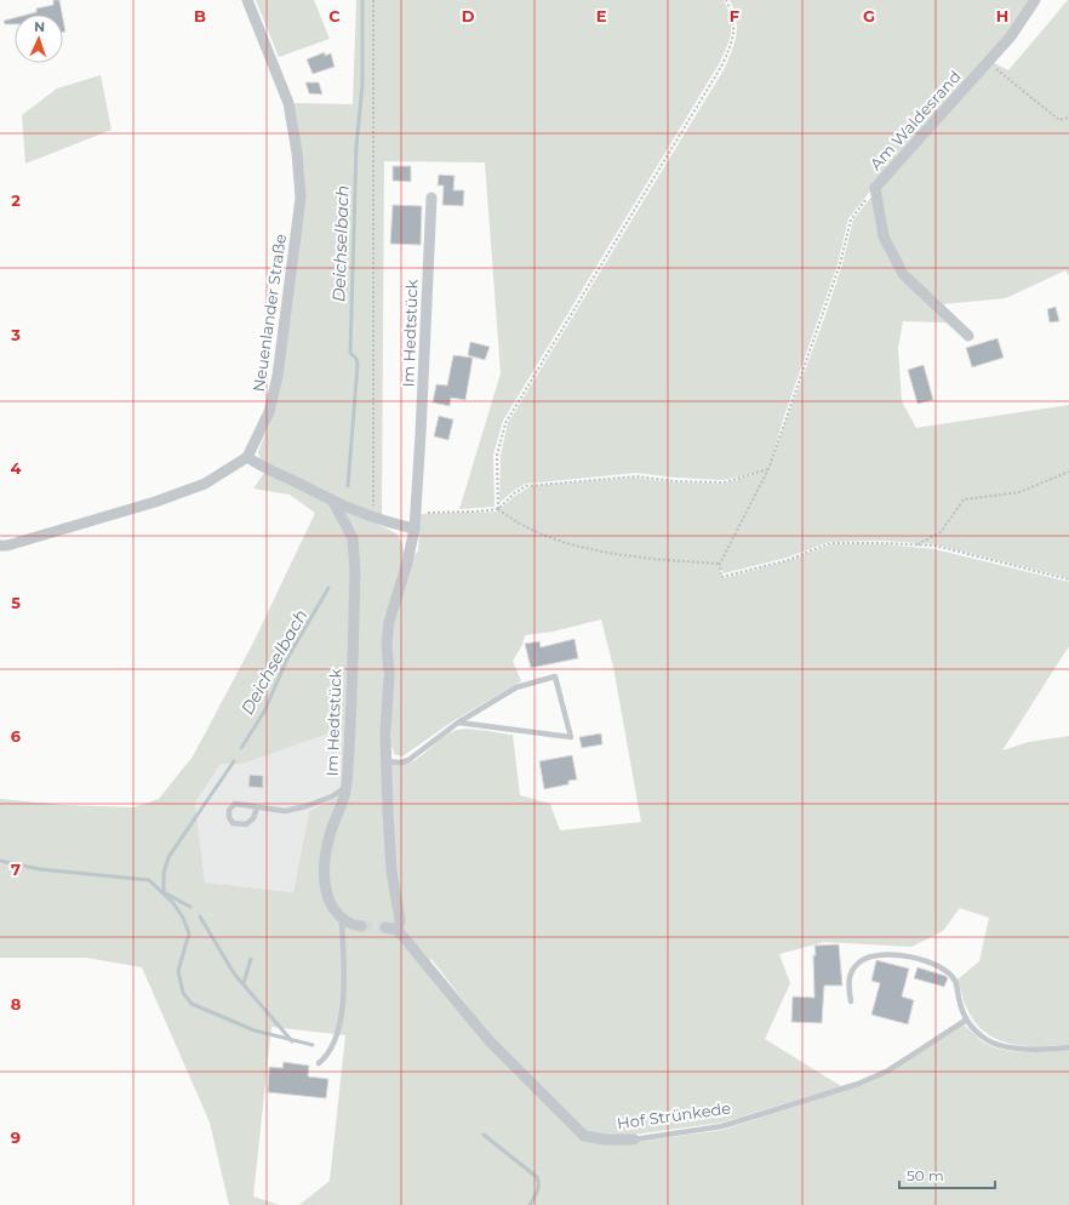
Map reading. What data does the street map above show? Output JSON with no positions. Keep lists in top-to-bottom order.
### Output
{
  "streets": {
    "street": [
      "Am Waldesrand",
      "Neuenlander Straße",
      "Im Hedtstück",
      "Hof Strünkede"
    ]
  },
  "crossings": [
    ["Im Hedtstück", "Hof Strünkede"]
  ],
  "water": ["Deichselbach"],
  "scale_bar": "50 m",
  "north": "top",
  "grid": {
    "columns": [
      "B",
      "C",
      "D",
      "E",
      "F",
      "G",
      "H"
    ],
    "rows": [
      "2",
      "3",
      "4",
      "5",
      "6",
      "7",
      "8",
      "9"
    ]
  }
}
